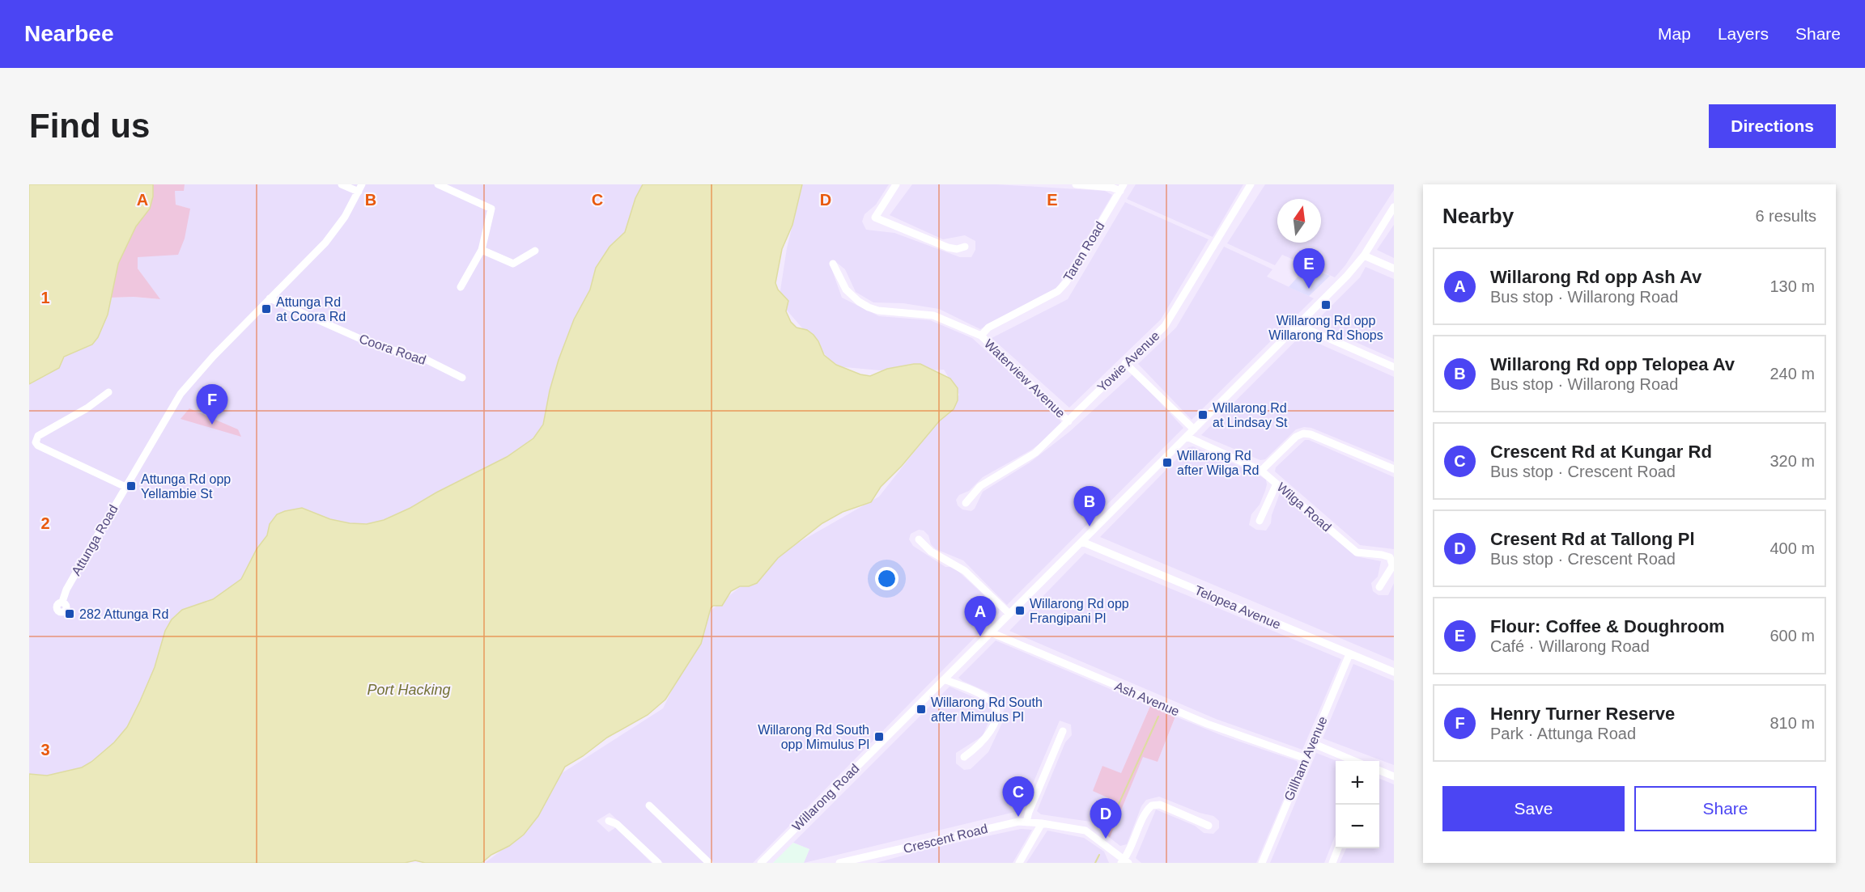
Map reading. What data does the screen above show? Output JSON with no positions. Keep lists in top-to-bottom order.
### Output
{
  "streets": {
    "street": [
      "Taren Road",
      "Coora Road",
      "Yowie Avenue",
      "Waterview Avenue",
      "Wilga Road",
      "Attunga Road",
      "Telopea Avenue",
      "Ash Avenue",
      "Gillham Avenue",
      "Willarong Road",
      "Crescent Road"
    ]
  },
  "crossings": [
    ["Taren Road", "Waterview Avenue"],
    ["Coora Road", "Attunga Road"],
    ["Yowie Avenue", "Waterview Avenue"],
    ["Wilga Road", "Willarong Road"],
    ["Telopea Avenue", "Gillham Avenue"],
    ["Telopea Avenue", "Willarong Road"],
    ["Ash Avenue", "Gillham Avenue"],
    ["Ash Avenue", "Willarong Road"]
  ],
  "water": ["Port Hacking"],
  "places": {
    "transit": [
      "Willarong Rd opp Willarong Rd Shops",
      "Attunga Rd at Coora Rd",
      "Willarong Rd at Lindsay St",
      "Willarong Rd after Wilga Rd",
      "Attunga Rd opp Yellambie St",
      "Willarong Rd opp Frangipani Pl",
      "282 Attunga Rd",
      "Willarong Rd South after Mimulus Pl",
      "Willarong Rd South opp Mimulus Pl"
    ]
  },
  "north": "top",
  "page": {
    "header": "Nearbee",
    "nav": ["Map", "Layers", "Share"],
    "buttons": [
      "Directions",
      ["Save", "Share"]
    ],
    "title": "Find us",
    "heading": ["Nearby", "6 results"],
    "list": [
      {
        "mark": "A",
        "name": "Willarong Rd opp Ash Av",
        "note": "Bus stop · Willarong Road",
        "value": "130 m"
      },
      {
        "mark": "B",
        "name": "Willarong Rd opp Telopea Av",
        "note": "Bus stop · Willarong Road",
        "value": "240 m"
      },
      {
        "mark": "C",
        "name": "Crescent Rd at Kungar Rd",
        "note": "Bus stop · Crescent Road",
        "value": "320 m"
      },
      {
        "mark": "D",
        "name": "Cresent Rd at Tallong Pl",
        "note": "Bus stop · Crescent Road",
        "value": "400 m"
      },
      {
        "mark": "E",
        "name": "Flour: Coffee & Doughroom",
        "note": "Café · Willarong Road",
        "value": "600 m"
      },
      {
        "mark": "F",
        "name": "Henry Turner Reserve",
        "note": "Park · Attunga Road",
        "value": "810 m"
      }
    ],
    "pins": [
      "E",
      "F",
      "B",
      "A",
      "C",
      "D"
    ],
    "map_buttons": ["+", "−"]
  },
  "grid": {
    "columns": [
      "A",
      "B",
      "C",
      "D",
      "E"
    ],
    "rows": ["1", "2", "3"]
  }
}
